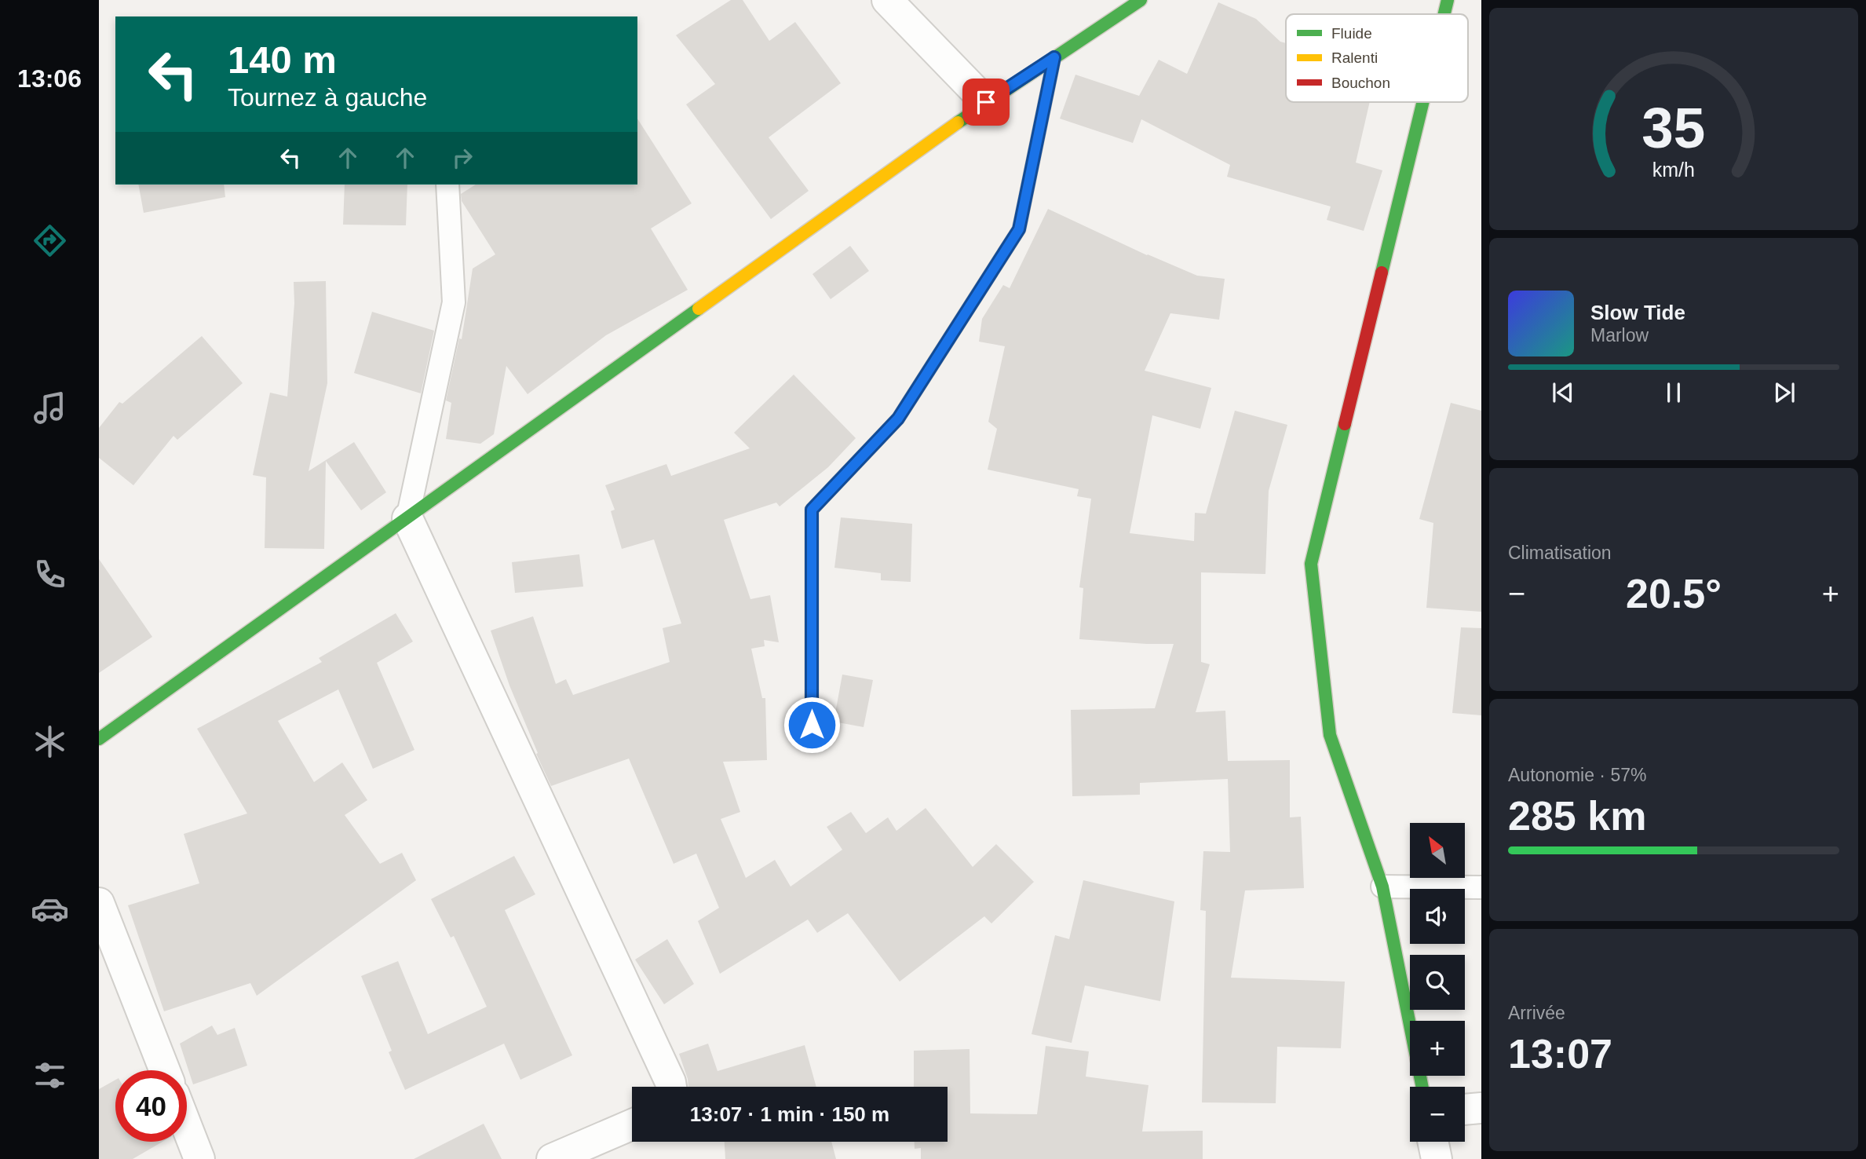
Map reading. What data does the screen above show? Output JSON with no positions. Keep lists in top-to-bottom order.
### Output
{
  "legend": ["Fluide", "Ralenti", "Bouchon"],
  "north": "top left",
  "page": {
    "tabs": "13:06",
    "turn": ["140 m", "Tournez à gauche"],
    "song": ["Slow Tide", "Marlow"],
    "tile": [
      "Climatisation",
      ["Autonomie · 57%", "285 km"],
      ["Arrivée", "13:07"]
    ],
    "heat": ["−", "20.5°", "+"],
    "map_buttons": ["+", "−"],
    "limit": "40",
    "trip": "13:07 · 1 min · 150 m",
    "gauge": ["35", "km/h"]
  }
}
